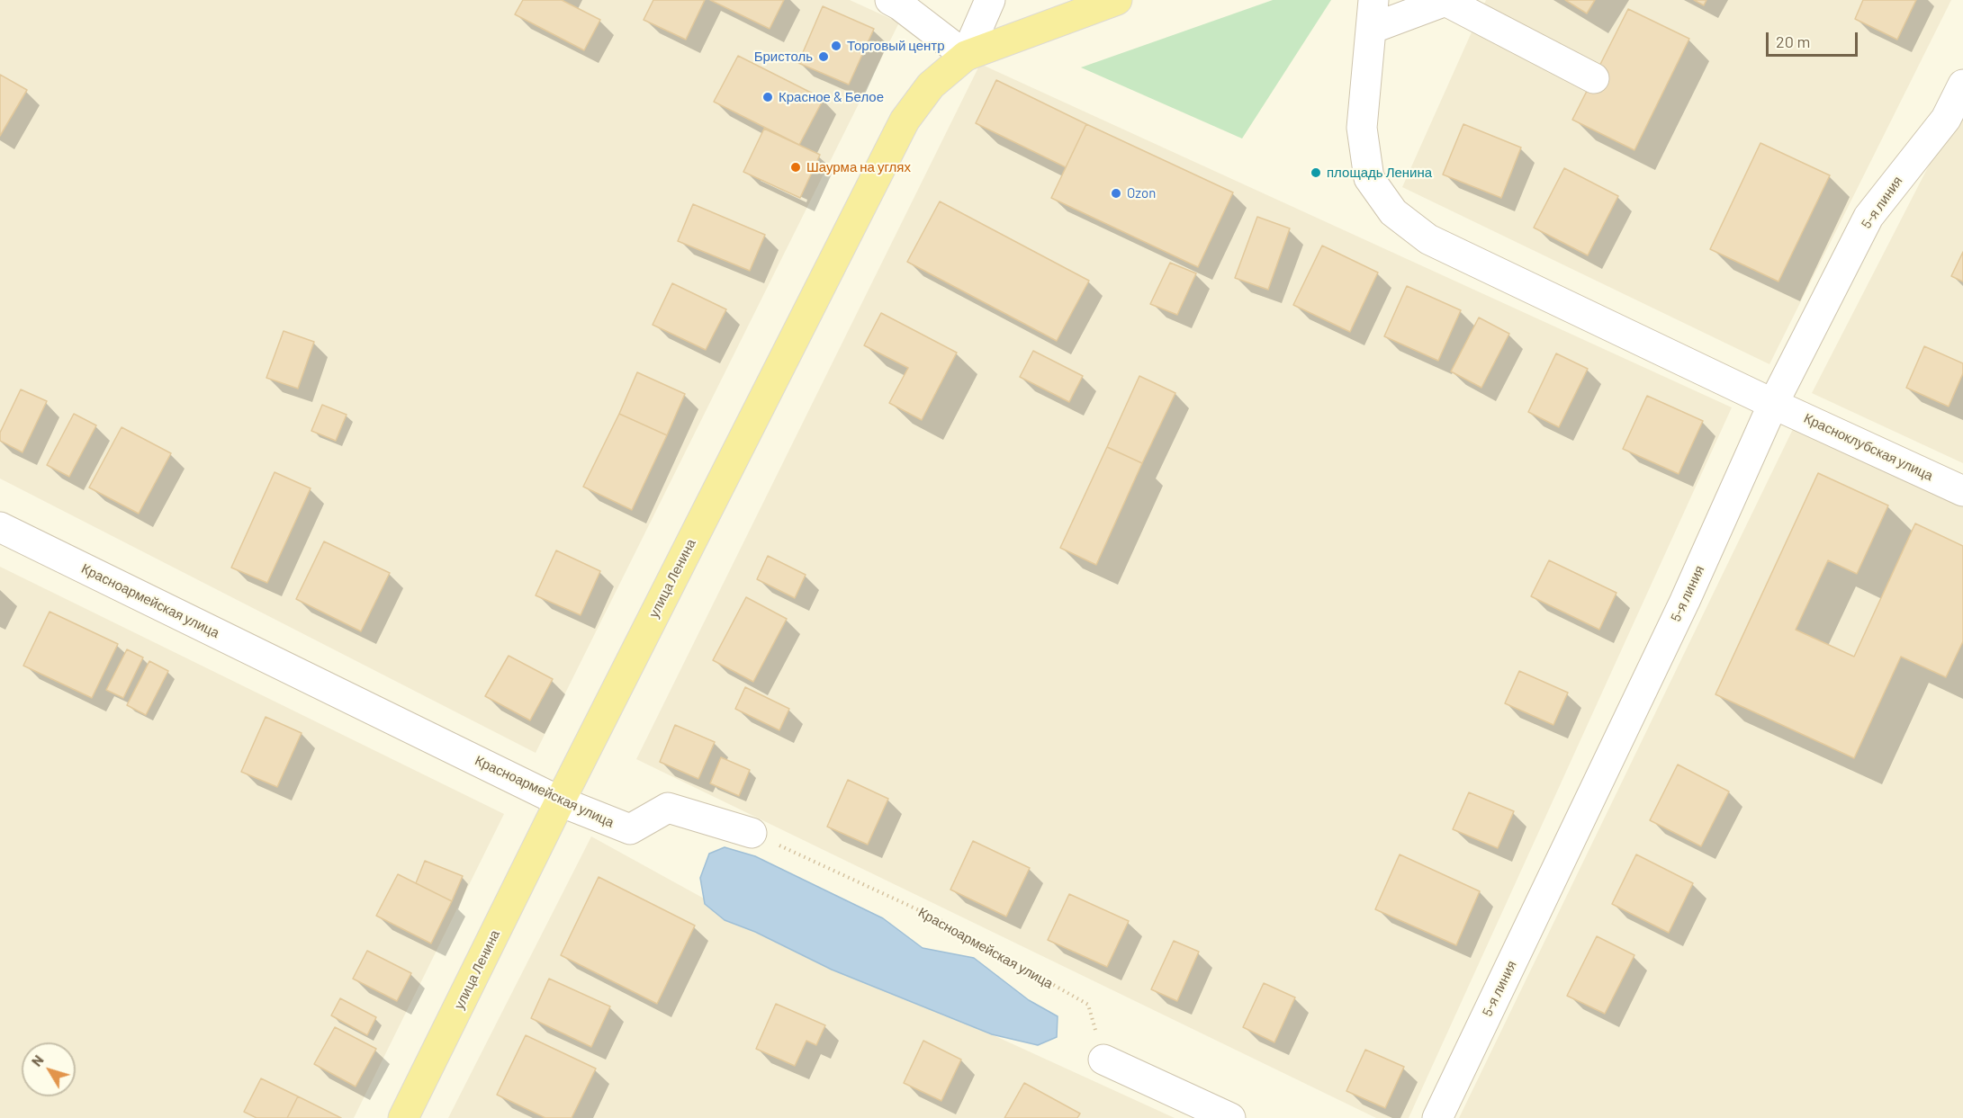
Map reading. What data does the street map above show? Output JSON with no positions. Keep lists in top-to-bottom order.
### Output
{
  "streets": {
    "main road": ["улица Ленина"],
    "street": ["5-я линия", "Красноклубская улица", "Красноармейская улица"]
  },
  "crossings": [
    ["5-я линия", "Красноклубская улица"],
    ["улица Ленина", "Красноармейская улица"]
  ],
  "places": [
    "Торговый центр",
    "Бристоль",
    "Красное & Белое",
    "Шаурма на углях",
    "площадь Ленина",
    "Ozon"
  ],
  "scale_bar": "20 m",
  "north": "top left"
}
